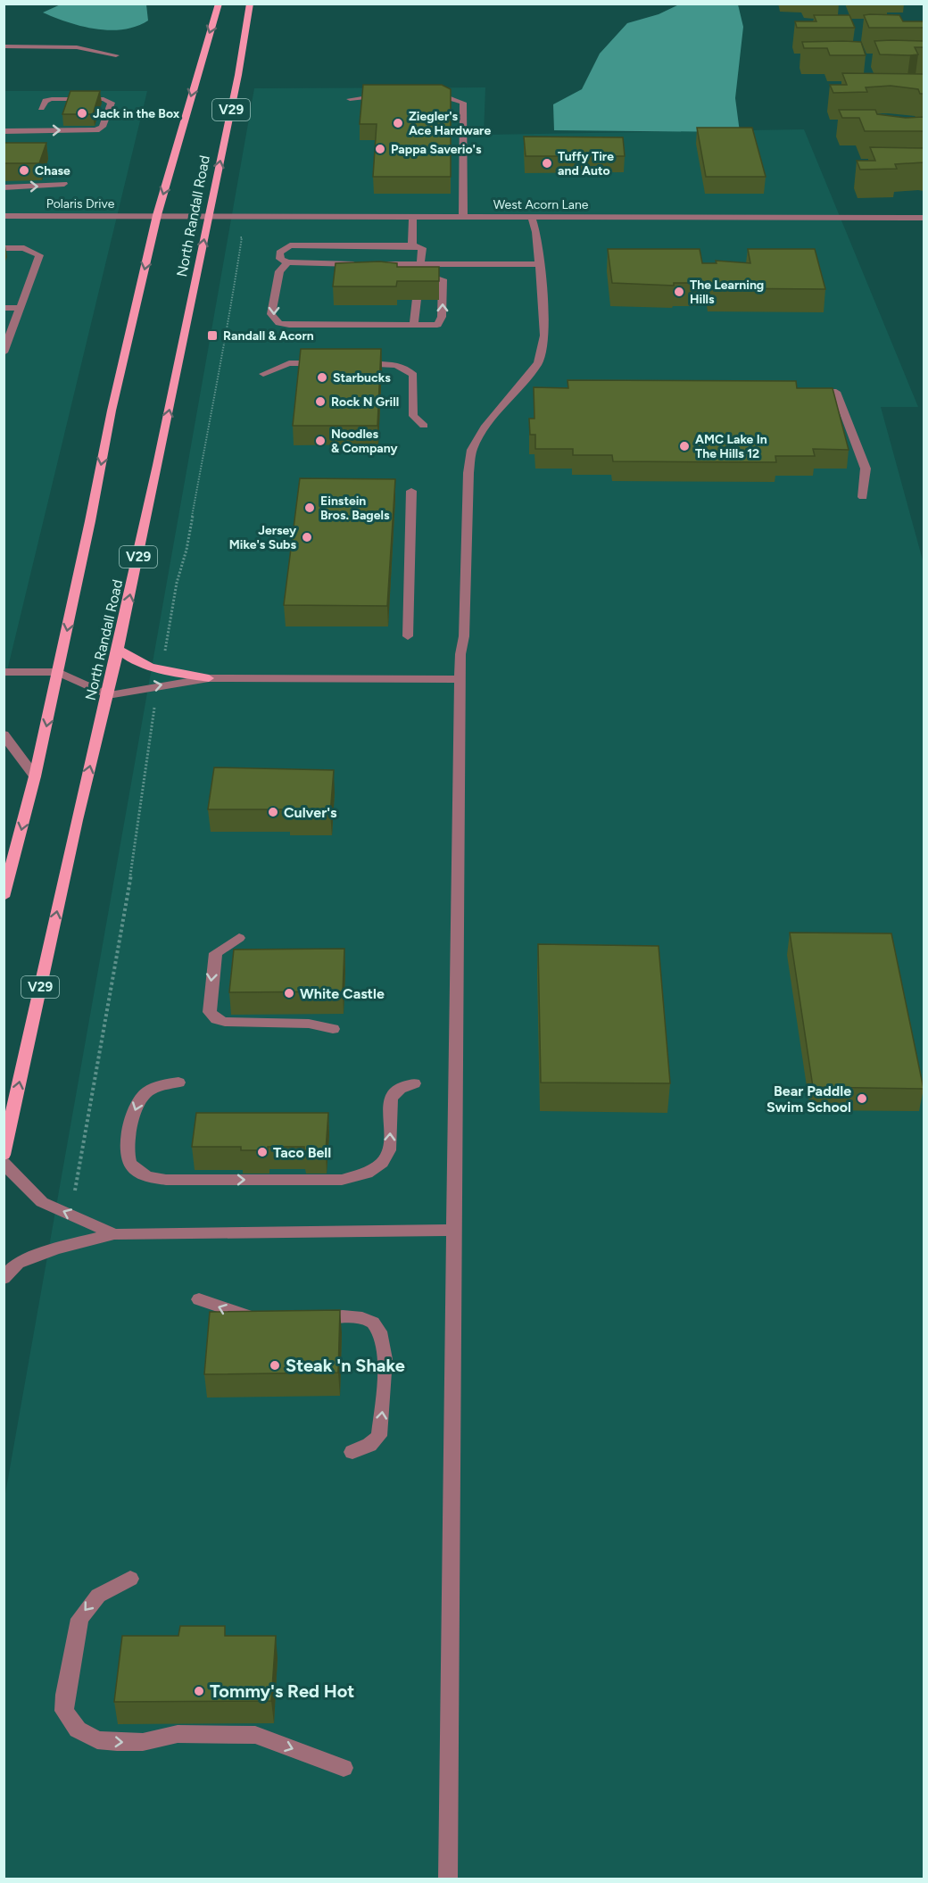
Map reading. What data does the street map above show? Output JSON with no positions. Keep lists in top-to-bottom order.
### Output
{
  "streets": {
    "main road": ["V29", "North Randall Road"],
    "street": ["Polaris Drive", "West Acorn Lane"]
  },
  "crossings": [
    ["Polaris Drive", "West Acorn Lane"],
    ["Polaris Drive", "North Randall Road"],
    ["West Acorn Lane", "North Randall Road"]
  ],
  "places": {
    "other": [
      "Jack in the Box",
      "Ziegler's Ace Hardware",
      "Pappa Saverio's",
      "Tuffy Tire and Auto",
      "Chase",
      "The Learning Hills",
      "Starbucks",
      "Rock N Grill",
      "Noodles & Company",
      "AMC Lake In The Hills 12",
      "Einstein Bros. Bagels",
      "Jersey Mike's Subs",
      "Culver's",
      "White Castle",
      "Bear Paddle Swim School",
      "Taco Bell",
      "Steak 'n Shake",
      "Tommy's Red Hot"
    ],
    "transit": ["Randall & Acorn"]
  }
}
